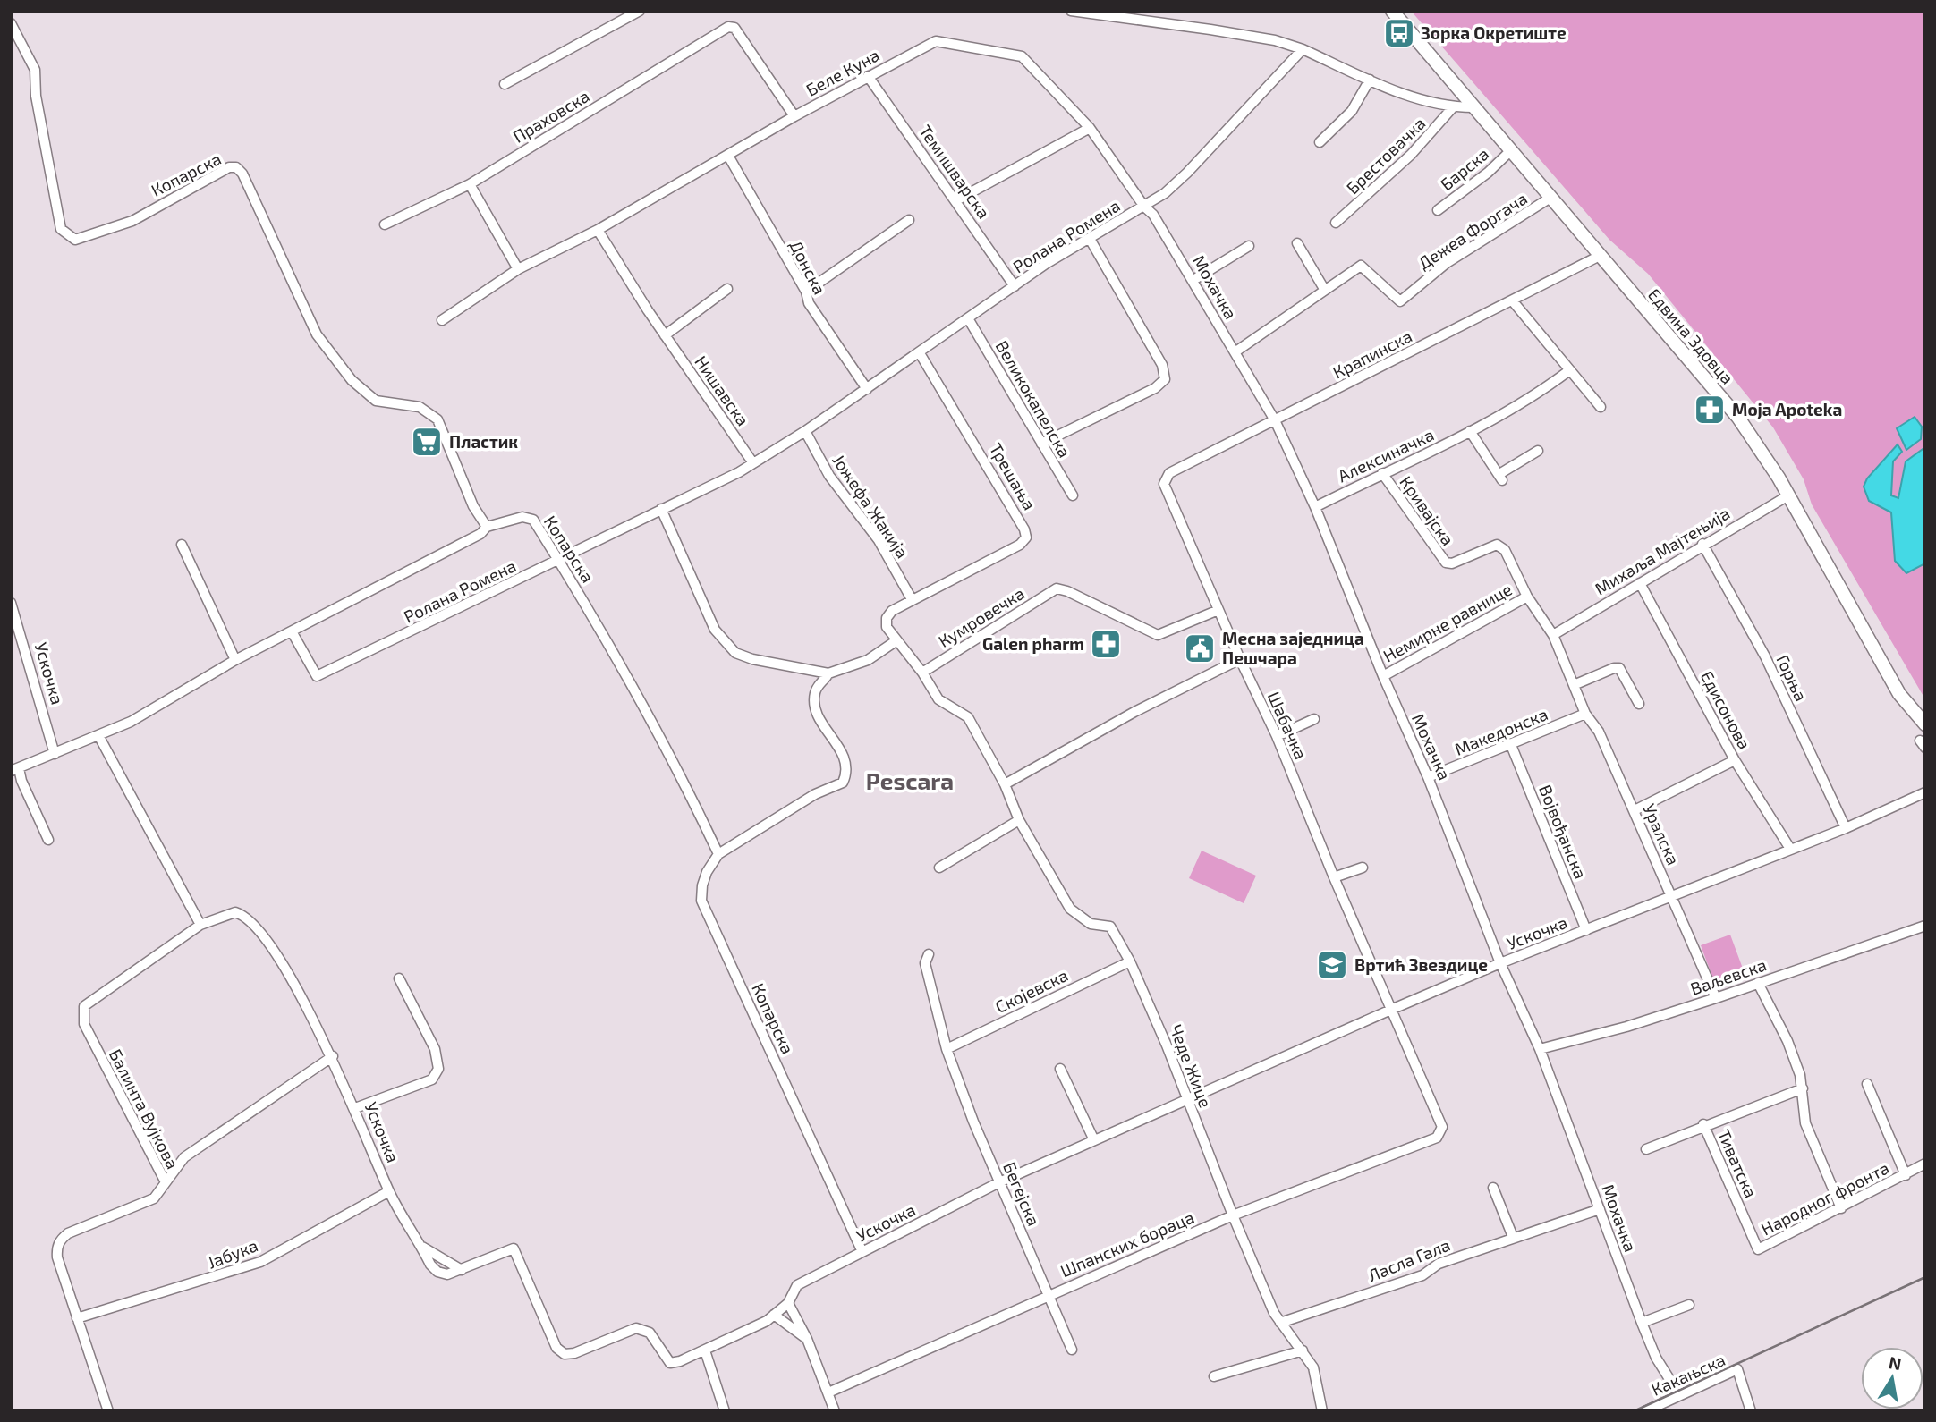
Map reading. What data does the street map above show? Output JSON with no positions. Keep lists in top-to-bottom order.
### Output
{
  "streets": {
    "main road": ["Едвина Здовца"],
    "street": [
      "Беле Куна",
      "Праховска",
      "Брестовачка",
      "Барска",
      "Темишварска",
      "Копарска",
      "Дежеа Форгача",
      "Ролана Ромена",
      "Донска",
      "Мохачка",
      "Крапинска",
      "Нишавска",
      "Великокапелска",
      "Алексиначка",
      "Трешања",
      "Јожефа Жакија",
      "Кривајска",
      "Михаља Мајтењија",
      "Кумровечка",
      "Немирне равнице",
      "Ускочка",
      "Горња",
      "Едисонова",
      "Шабачка",
      "Македонска",
      "Војвођанска",
      "Уралска",
      "Ваљевска",
      "Скојевска",
      "Чеде Жице",
      "Балинта Вујкова",
      "Тиватска",
      "Бегејска",
      "Народног фронта",
      "Шпанских бораца",
      "Јабука",
      "Ласла Гала",
      "Какањска"
    ]
  },
  "crossings": [
    ["Беле Куна", "Праховска"],
    ["Беле Куна", "Темишварска"],
    ["Беле Куна", "Ролана Ромена"],
    ["Беле Куна", "Донска"],
    ["Беле Куна", "Мохачка"],
    ["Беле Куна", "Нишавска"],
    ["Барска", "Едвина Здовца"],
    ["Темишварска", "Ролана Ромена"],
    ["Копарска", "Ролана Ромена"],
    ["Копарска", "Ускочка"],
    ["Дежеа Форгача", "Мохачка"],
    ["Дежеа Форгача", "Едвина Здовца"],
    ["Ролана Ромена", "Донска"],
    ["Ролана Ромена", "Мохачка"],
    ["Ролана Ромена", "Нишавска"],
    ["Ролана Ромена", "Великокапелска"],
    ["Ролана Ромена", "Трешања"],
    ["Ролана Ромена", "Јожефа Жакија"],
    ["Мохачка", "Крапинска"],
    ["Мохачка", "Алексиначка"],
    ["Мохачка", "Немирне равнице"],
    ["Мохачка", "Ускочка"],
    ["Мохачка", "Македонска"],
    ["Мохачка", "Ваљевска"],
    ["Мохачка", "Ласла Гала"],
    ["Едвина Здовца", "Крапинска"],
    ["Едвина Здовца", "Михаља Мајтењија"],
    ["Крапинска", "Шабачка"],
    ["Алексиначка", "Кривајска"],
    ["Трешања", "Јожефа Жакија"],
    ["Кривајска", "Немирне равнице"],
    ["Кривајска", "Уралска"],
    ["Михаља Мајтењија", "Горња"],
    ["Михаља Мајтењија", "Едисонова"],
    ["Михаља Мајтењија", "Уралска"],
    ["Кумровечка", "Шабачка"],
    ["Немирне равнице", "Уралска"],
    ["Ускочка", "Горња"],
    ["Ускочка", "Едисонова"],
    ["Ускочка", "Шабачка"],
    ["Ускочка", "Војвођанска"],
    ["Ускочка", "Уралска"],
    ["Ускочка", "Чеде Жице"],
    ["Ускочка", "Балинта Вујкова"],
    ["Ускочка", "Бегејска"],
    ["Ускочка", "Јабука"],
    ["Шабачка", "Шпанских бораца"],
    ["Македонска", "Војвођанска"],
    ["Македонска", "Уралска"],
    ["Уралска", "Ваљевска"],
    ["Скојевска", "Чеде Жице"],
    ["Скојевска", "Бегејска"],
    ["Чеде Жице", "Шпанских бораца"],
    ["Чеде Жице", "Ласла Гала"],
    ["Балинта Вујкова", "Јабука"],
    ["Тиватска", "Народног фронта"],
    ["Бегејска", "Шпанских бораца"]
  ],
  "districts": ["Pescara"],
  "places": {
    "bus stop": ["Зорка Окретиште"],
    "pharmacy": ["Moja Apoteka", "Galen pharm"],
    "supermarket": ["Пластик"],
    "public building": ["Месна заједница Пешчара"],
    "school or university": ["Вртић Звездице"]
  },
  "north": "top"
}
